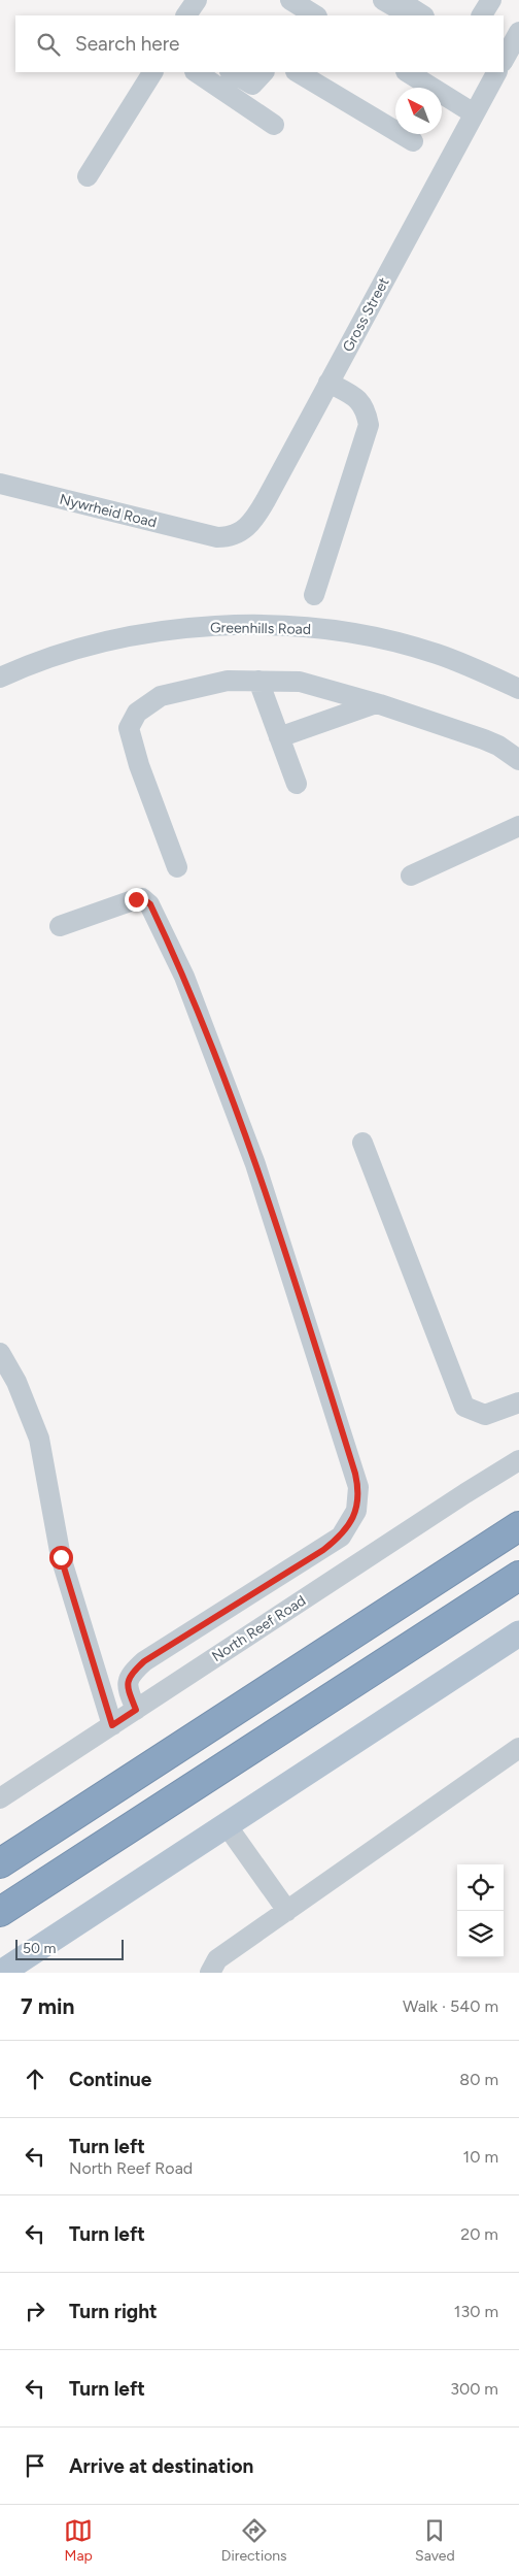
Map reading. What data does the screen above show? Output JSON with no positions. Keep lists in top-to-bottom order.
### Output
{
  "streets": {
    "street": [
      "Gross Street",
      "Nywrheid Road",
      "Greenhills Road",
      "North Reef Road"
    ]
  },
  "crossings": [
    ["Gross Street", "Nywrheid Road"]
  ],
  "scale_bar": "50 m",
  "north": "top left",
  "page": {
    "search": "Search here",
    "scale": "50 m",
    "heading": ["7 min", "Walk · 540 m"],
    "list": [
      ["Continue", "80 m"],
      ["Turn left", "North Reef Road", "10 m"],
      ["Turn left", "20 m"],
      ["Turn right", "130 m"],
      ["Turn left", "300 m"],
      "Arrive at destination"
    ],
    "nav": ["Map", "Directions", "Saved"]
  }
}
